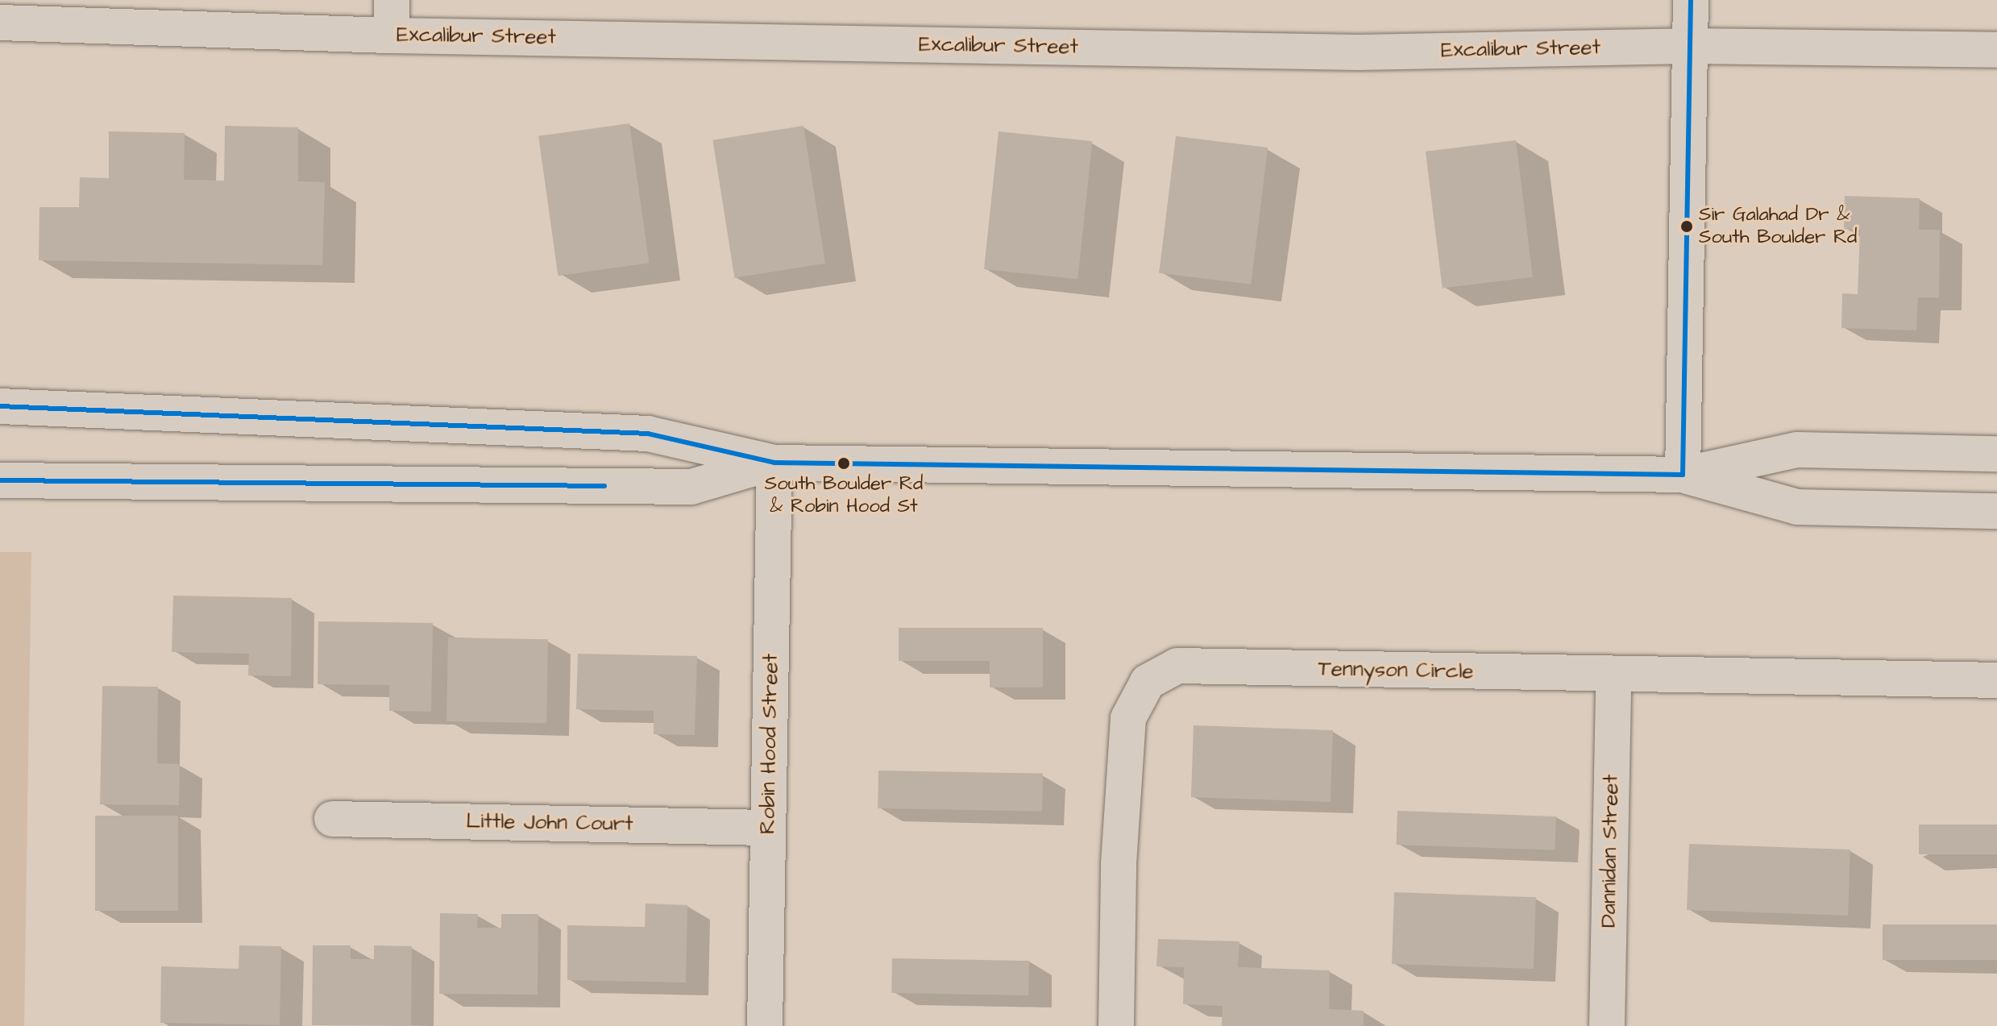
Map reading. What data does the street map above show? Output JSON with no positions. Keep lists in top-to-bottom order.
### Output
{
  "streets": {
    "street": [
      "Excalibur Street",
      "Tennyson Circle",
      "Robin Hood Street",
      "Little John Court",
      "Dannidan Street"
    ]
  },
  "crossings": [
    ["Tennyson Circle", "Dannidan Street"],
    ["Robin Hood Street", "Little John Court"]
  ],
  "places": ["Sir Galahad Dr & South Boulder Rd", "South Boulder Rd & Robin Hood St"]
}
